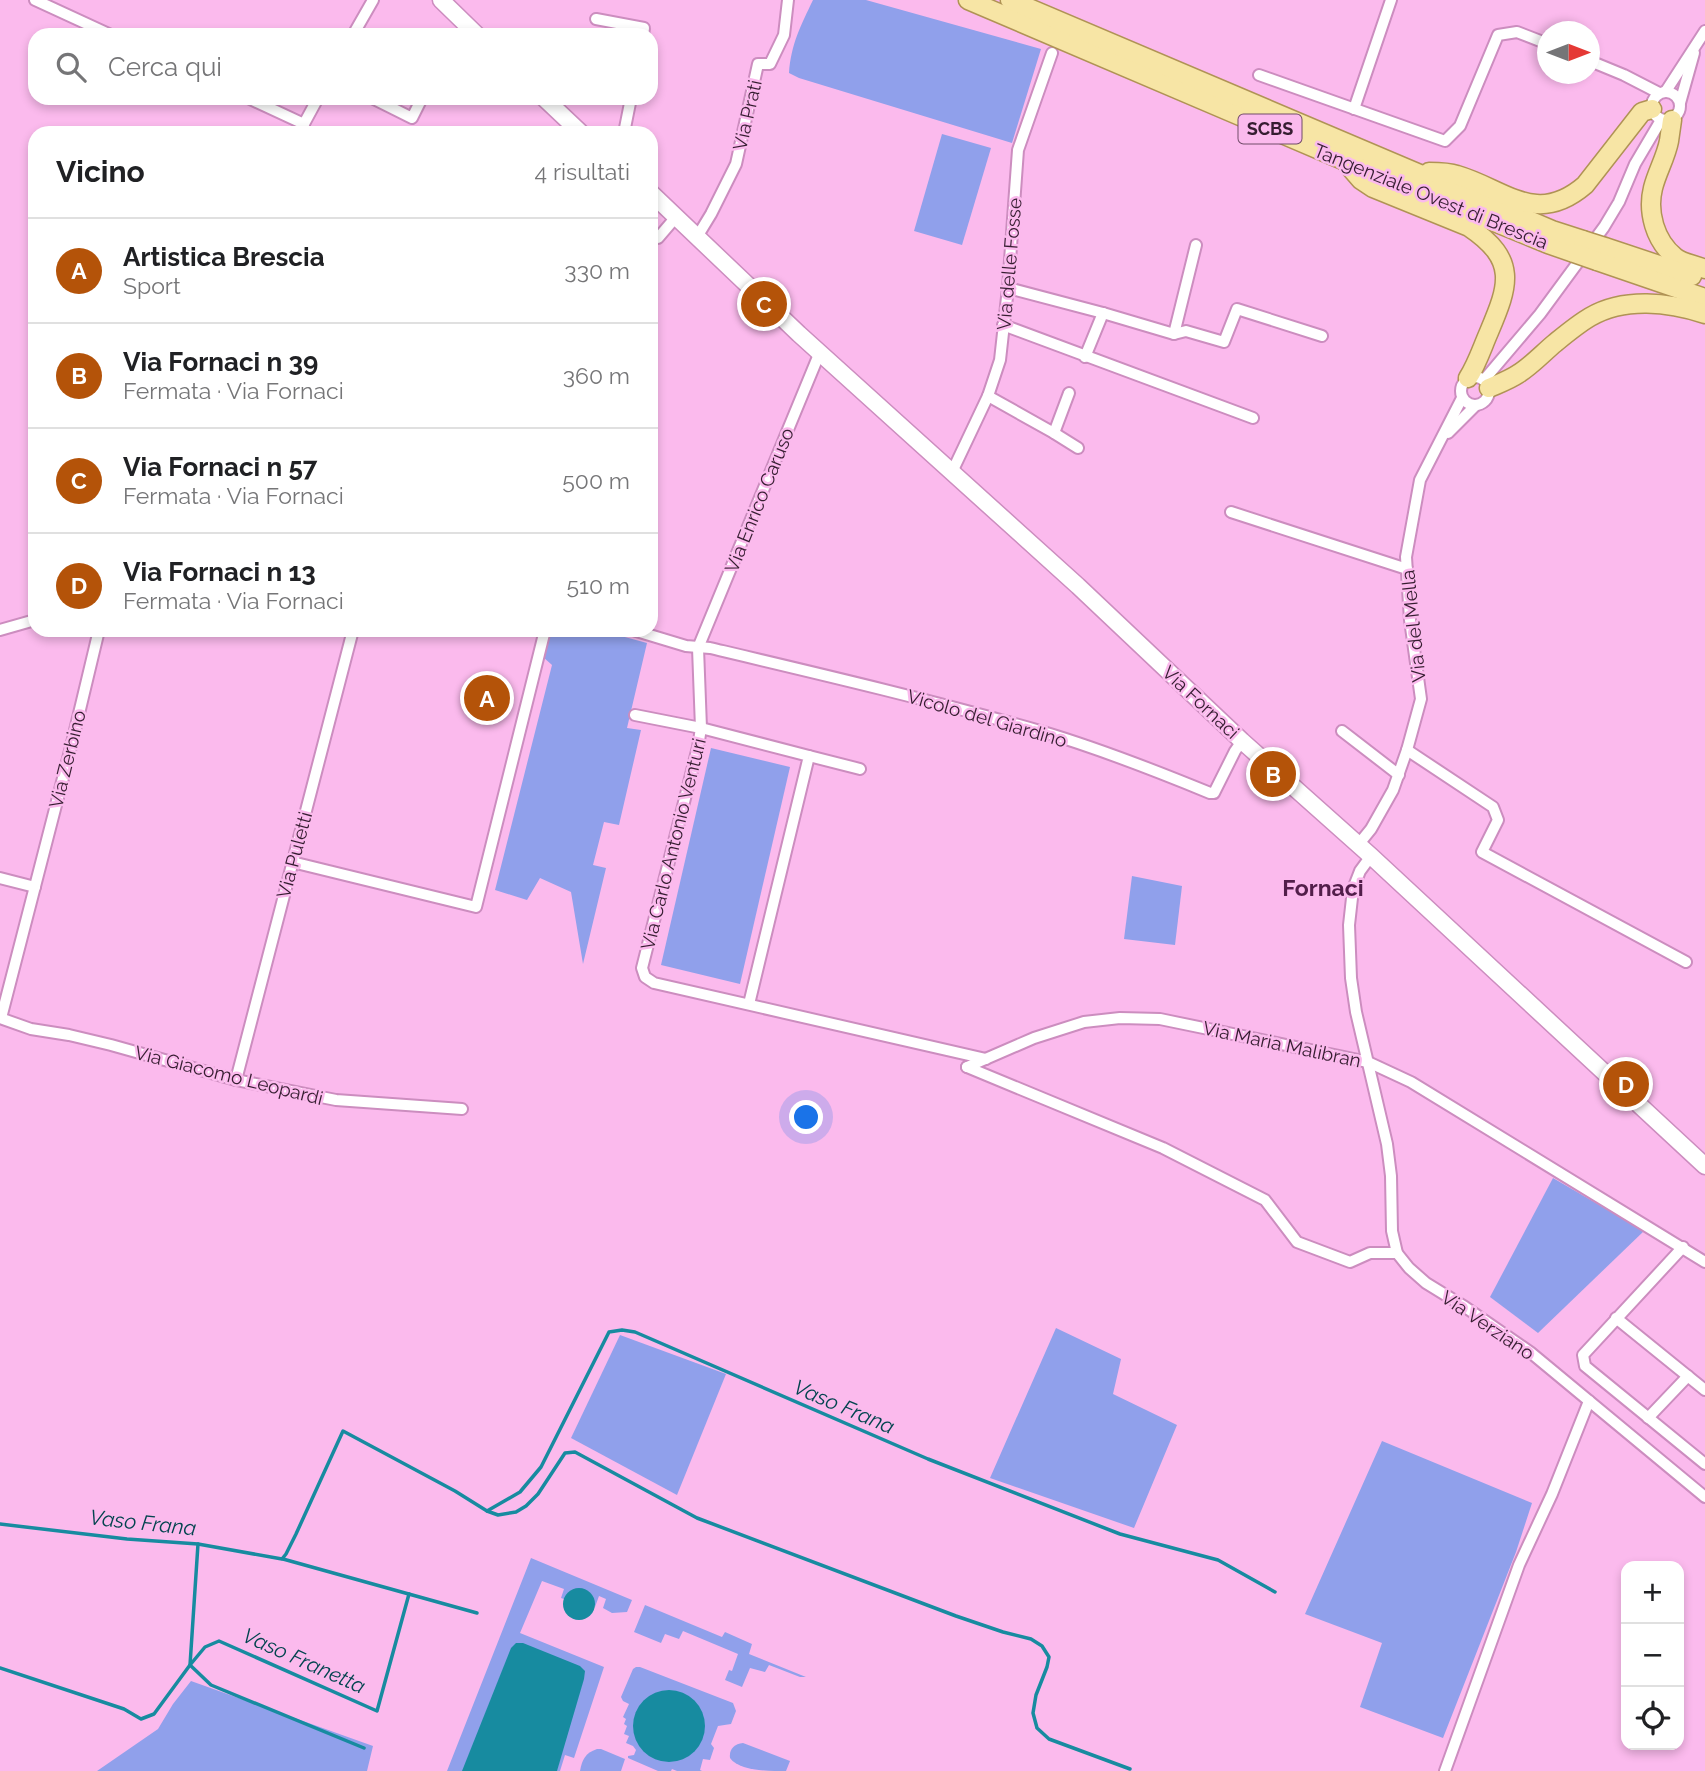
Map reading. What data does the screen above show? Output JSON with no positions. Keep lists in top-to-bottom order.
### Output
{
  "streets": {
    "main road": ["SCBS", "Tangenziale Ovest di Brescia"],
    "street": [
      "Via Prati",
      "Via delle Fosse",
      "Via Enrico Caruso",
      "Via del Mella",
      "Via Fornaci",
      "Vicolo del Giardino",
      "Via Zerbino",
      "Via Carlo Antonio Venturi",
      "Via Puletti",
      "Via Maria Malibran",
      "Via Giacomo Leopardi",
      "Via Verziano"
    ]
  },
  "crossings": [
    ["Via Prati", "Via Fornaci"],
    ["Via delle Fosse", "Via Fornaci"],
    ["Via Enrico Caruso", "Via Fornaci"],
    ["Via Enrico Caruso", "Vicolo del Giardino"],
    ["Via Enrico Caruso", "Via Carlo Antonio Venturi"],
    ["Via del Mella", "Via Fornaci"],
    ["Via Fornaci", "Vicolo del Giardino"],
    ["Vicolo del Giardino", "Via Carlo Antonio Venturi"],
    ["Via Zerbino", "Via Giacomo Leopardi"],
    ["Via Carlo Antonio Venturi", "Via Maria Malibran"],
    ["Via Puletti", "Via Giacomo Leopardi"],
    ["Via Maria Malibran", "Via Verziano"]
  ],
  "districts": ["Fornaci"],
  "water": ["Vaso Frana", "Vaso Franetta"],
  "north": "right",
  "page": {
    "search": "Cerca qui",
    "heading": ["Vicino", "4 risultati"],
    "list": [
      {
        "mark": "A",
        "name": "Artistica Brescia",
        "note": "Sport",
        "value": "330 m"
      },
      {
        "mark": "B",
        "name": "Via Fornaci n 39",
        "note": "Fermata · Via Fornaci",
        "value": "360 m"
      },
      {
        "mark": "C",
        "name": "Via Fornaci n 57",
        "note": "Fermata · Via Fornaci",
        "value": "500 m"
      },
      {
        "mark": "D",
        "name": "Via Fornaci n 13",
        "note": "Fermata · Via Fornaci",
        "value": "510 m"
      }
    ],
    "pins": [
      "C",
      "A",
      "B",
      "D"
    ],
    "map_buttons": ["+", "−"]
  }
}
